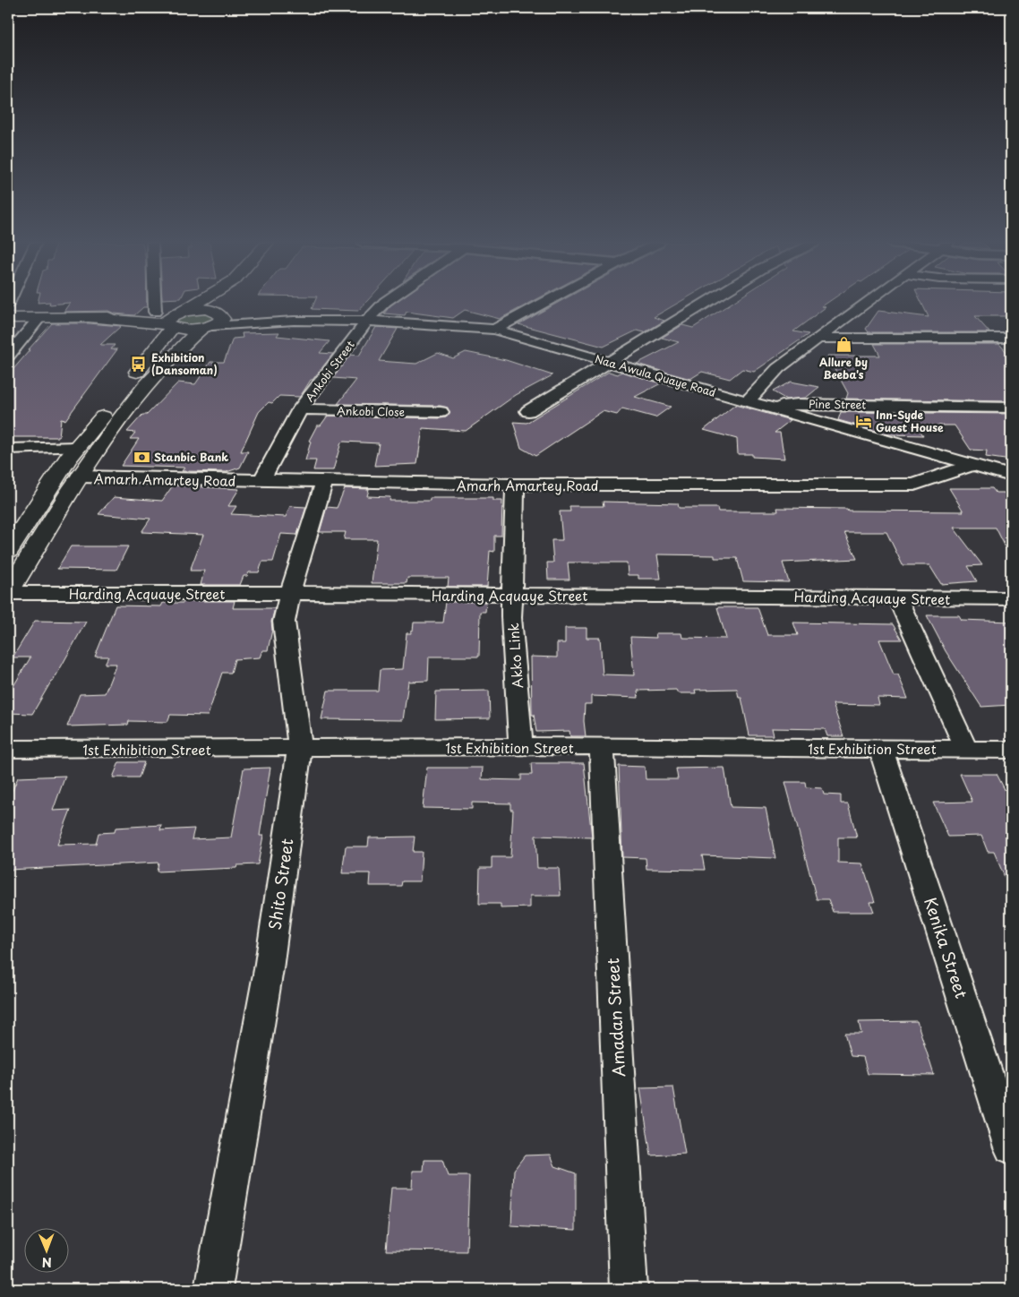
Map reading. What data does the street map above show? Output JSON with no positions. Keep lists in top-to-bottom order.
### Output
{
  "streets": {
    "street": [
      "Ankobi Street",
      "Naa Awula Quaye Road",
      "Pine Street",
      "Ankobi Close",
      "Amarh Amartey Road",
      "Harding Acquaye Street",
      "Akko Link",
      "1st Exhibition Street",
      "Shito Street",
      "Kenika Street",
      "Amadan Street"
    ]
  },
  "crossings": [
    ["Ankobi Street", "Naa Awula Quaye Road"],
    ["Ankobi Street", "Ankobi Close"],
    ["Ankobi Street", "Amarh Amartey Road"],
    ["Naa Awula Quaye Road", "Pine Street"],
    ["Naa Awula Quaye Road", "Amarh Amartey Road"],
    ["Amarh Amartey Road", "Akko Link"],
    ["Amarh Amartey Road", "Shito Street"],
    ["Harding Acquaye Street", "Akko Link"],
    ["Harding Acquaye Street", "Shito Street"],
    ["Akko Link", "1st Exhibition Street"],
    ["1st Exhibition Street", "Shito Street"],
    ["1st Exhibition Street", "Kenika Street"],
    ["1st Exhibition Street", "Amadan Street"]
  ],
  "places": {
    "shop": ["Allure by Beeba's"],
    "bus stop": ["Exhibition (Dansoman)"],
    "hotel": ["Inn-Syde Guest House"],
    "bank": ["Stanbic Bank"]
  },
  "north": "bottom"
}
